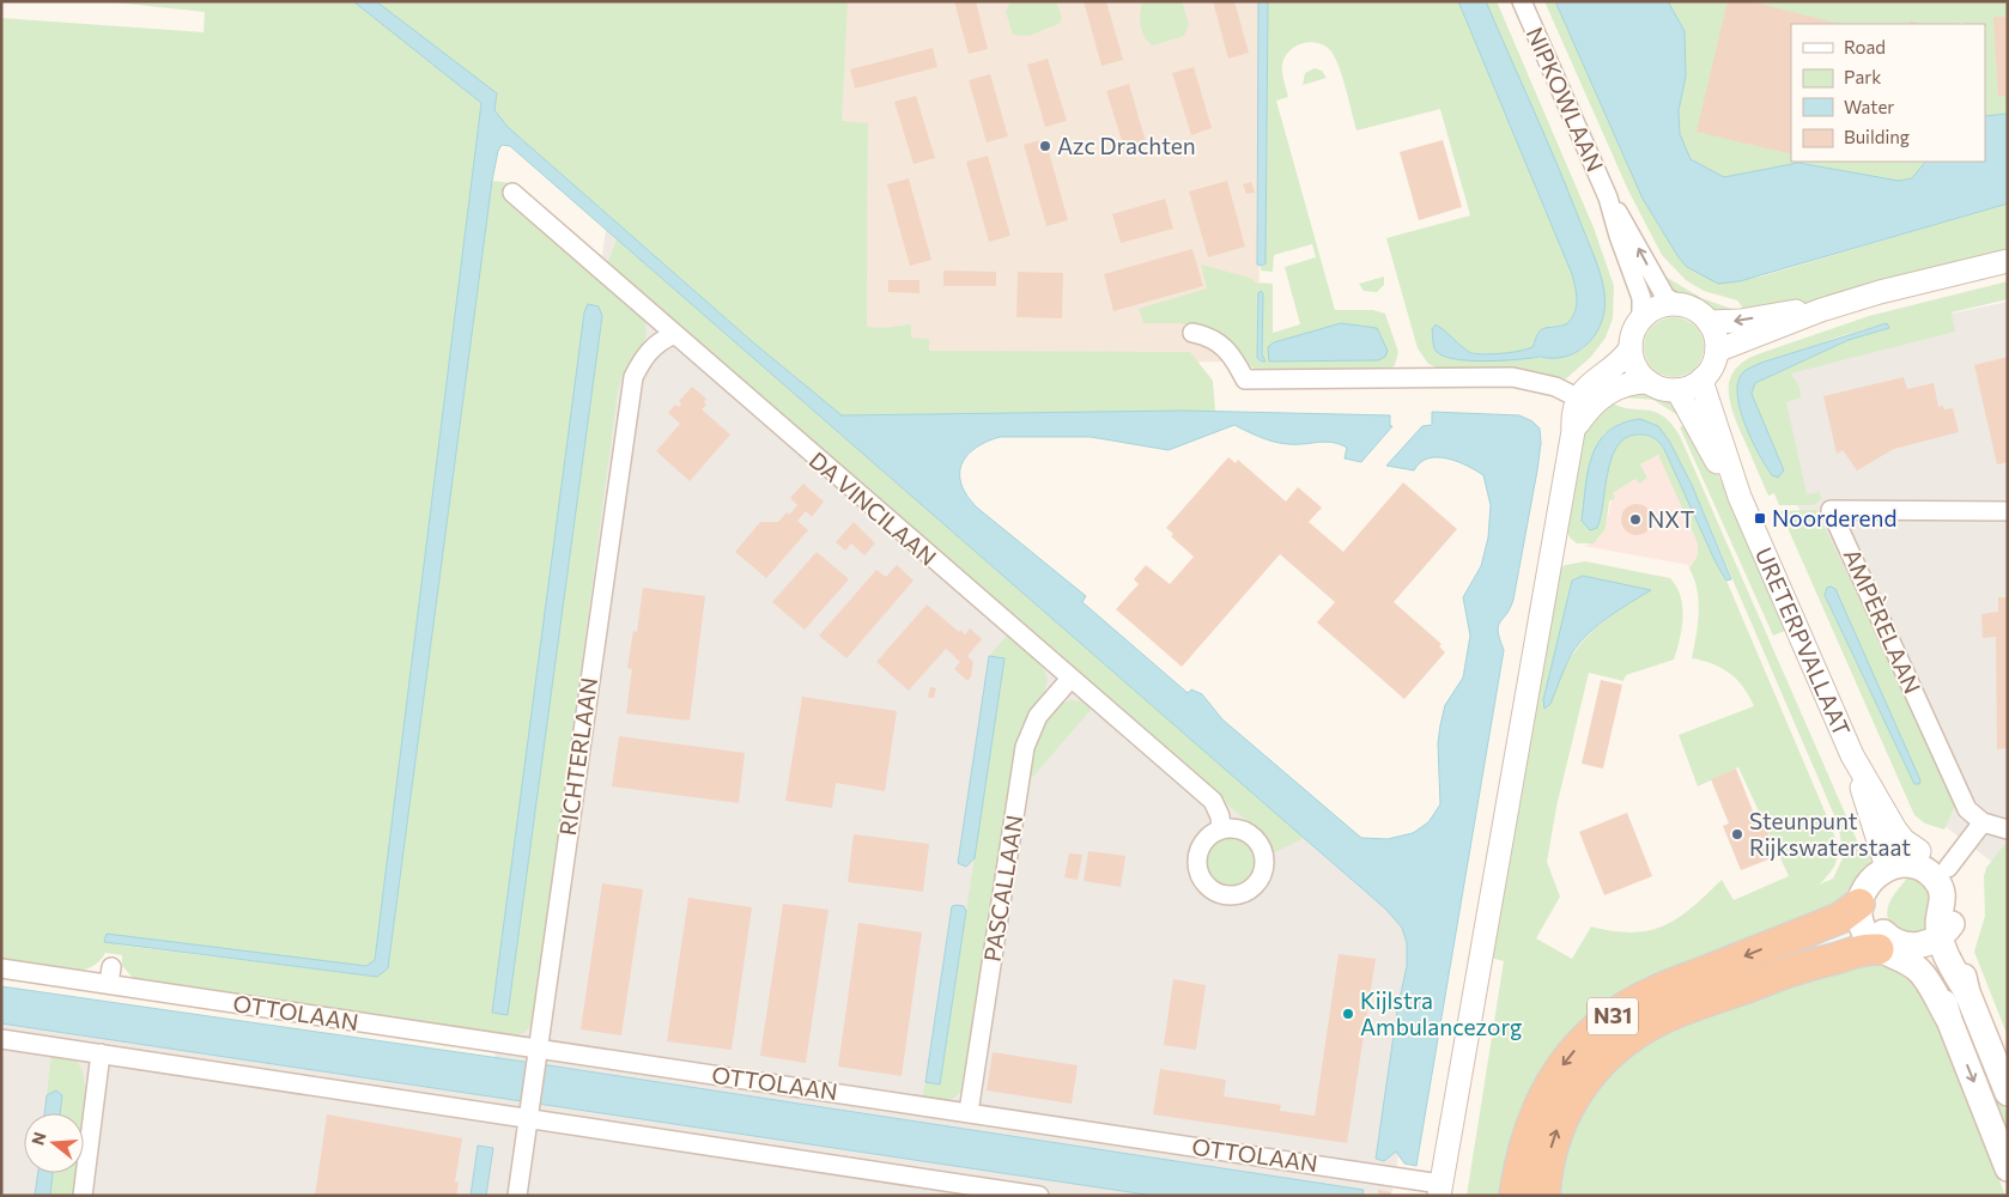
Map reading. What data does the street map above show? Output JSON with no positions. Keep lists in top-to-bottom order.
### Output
{
  "streets": {
    "highway": ["N31"],
    "street": [
      "NIPKOWLAAN",
      "DA VINCILAAN",
      "AMPÈRELAAN",
      "URETERPVALLAAT",
      "RICHTERLAAN",
      "PASCALLAAN",
      "OTTOLAAN"
    ]
  },
  "crossings": [
    ["NIPKOWLAAN", "URETERPVALLAAT"],
    ["DA VINCILAAN", "RICHTERLAAN"],
    ["DA VINCILAAN", "PASCALLAAN"],
    ["URETERPVALLAAT", "N31"],
    ["RICHTERLAAN", "OTTOLAAN"],
    ["PASCALLAAN", "OTTOLAAN"]
  ],
  "places": {
    "other": [
      "Azc Drachten",
      "NXT",
      "Steunpunt Rijkswaterstaat",
      "Kijlstra Ambulancezorg"
    ],
    "transit": ["Noorderend"]
  },
  "legend": [
    "Road",
    "Park",
    "Water",
    "Building"
  ],
  "north": "left"
}
